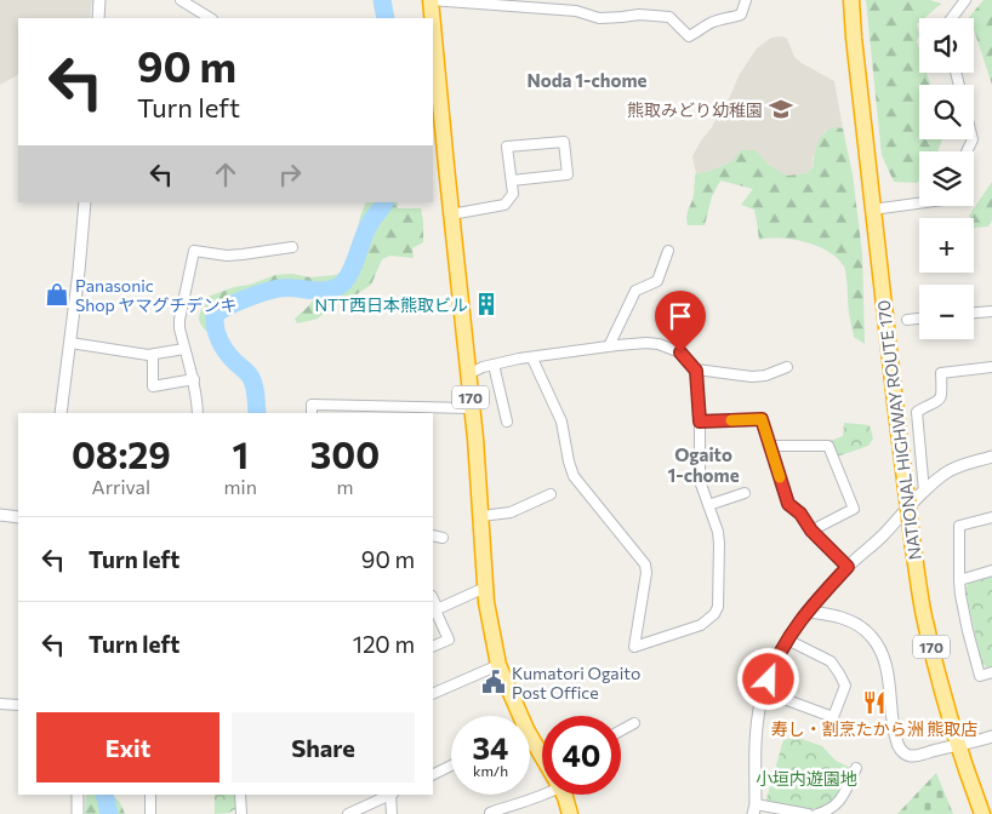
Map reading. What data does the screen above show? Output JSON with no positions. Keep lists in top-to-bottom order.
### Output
{
  "streets": {
    "highway": ["170", "NATIONAL HIGHWAY ROUTE 170"]
  },
  "districts": ["Noda 1-chome", "Ogaito 1-chome"],
  "parks": ["小垣内遊園地"],
  "places": {
    "school or university": ["熊取みどり幼稚園"],
    "shop": ["Panasonic Shop ヤマグチデンキ"],
    "building": ["NTT西日本熊取ビル"],
    "public building": ["Kumatori Ogaito Post Office"],
    "restaurant": ["寿し・割烹たから洲 熊取店"]
  },
  "page": {
    "map_buttons": ["+", "−"],
    "turn": ["90 m", "Turn left"],
    "eta": [
      "08:29",
      "Arrival",
      "1",
      "min",
      "300",
      "m"
    ],
    "list": [
      {
        "name": "Turn left",
        "value": "90 m"
      },
      {
        "name": "Turn left",
        "value": "120 m"
      }
    ],
    "buttons": ["Exit", "Share"],
    "speed": "34 km/h",
    "limit": "40"
  }
}
